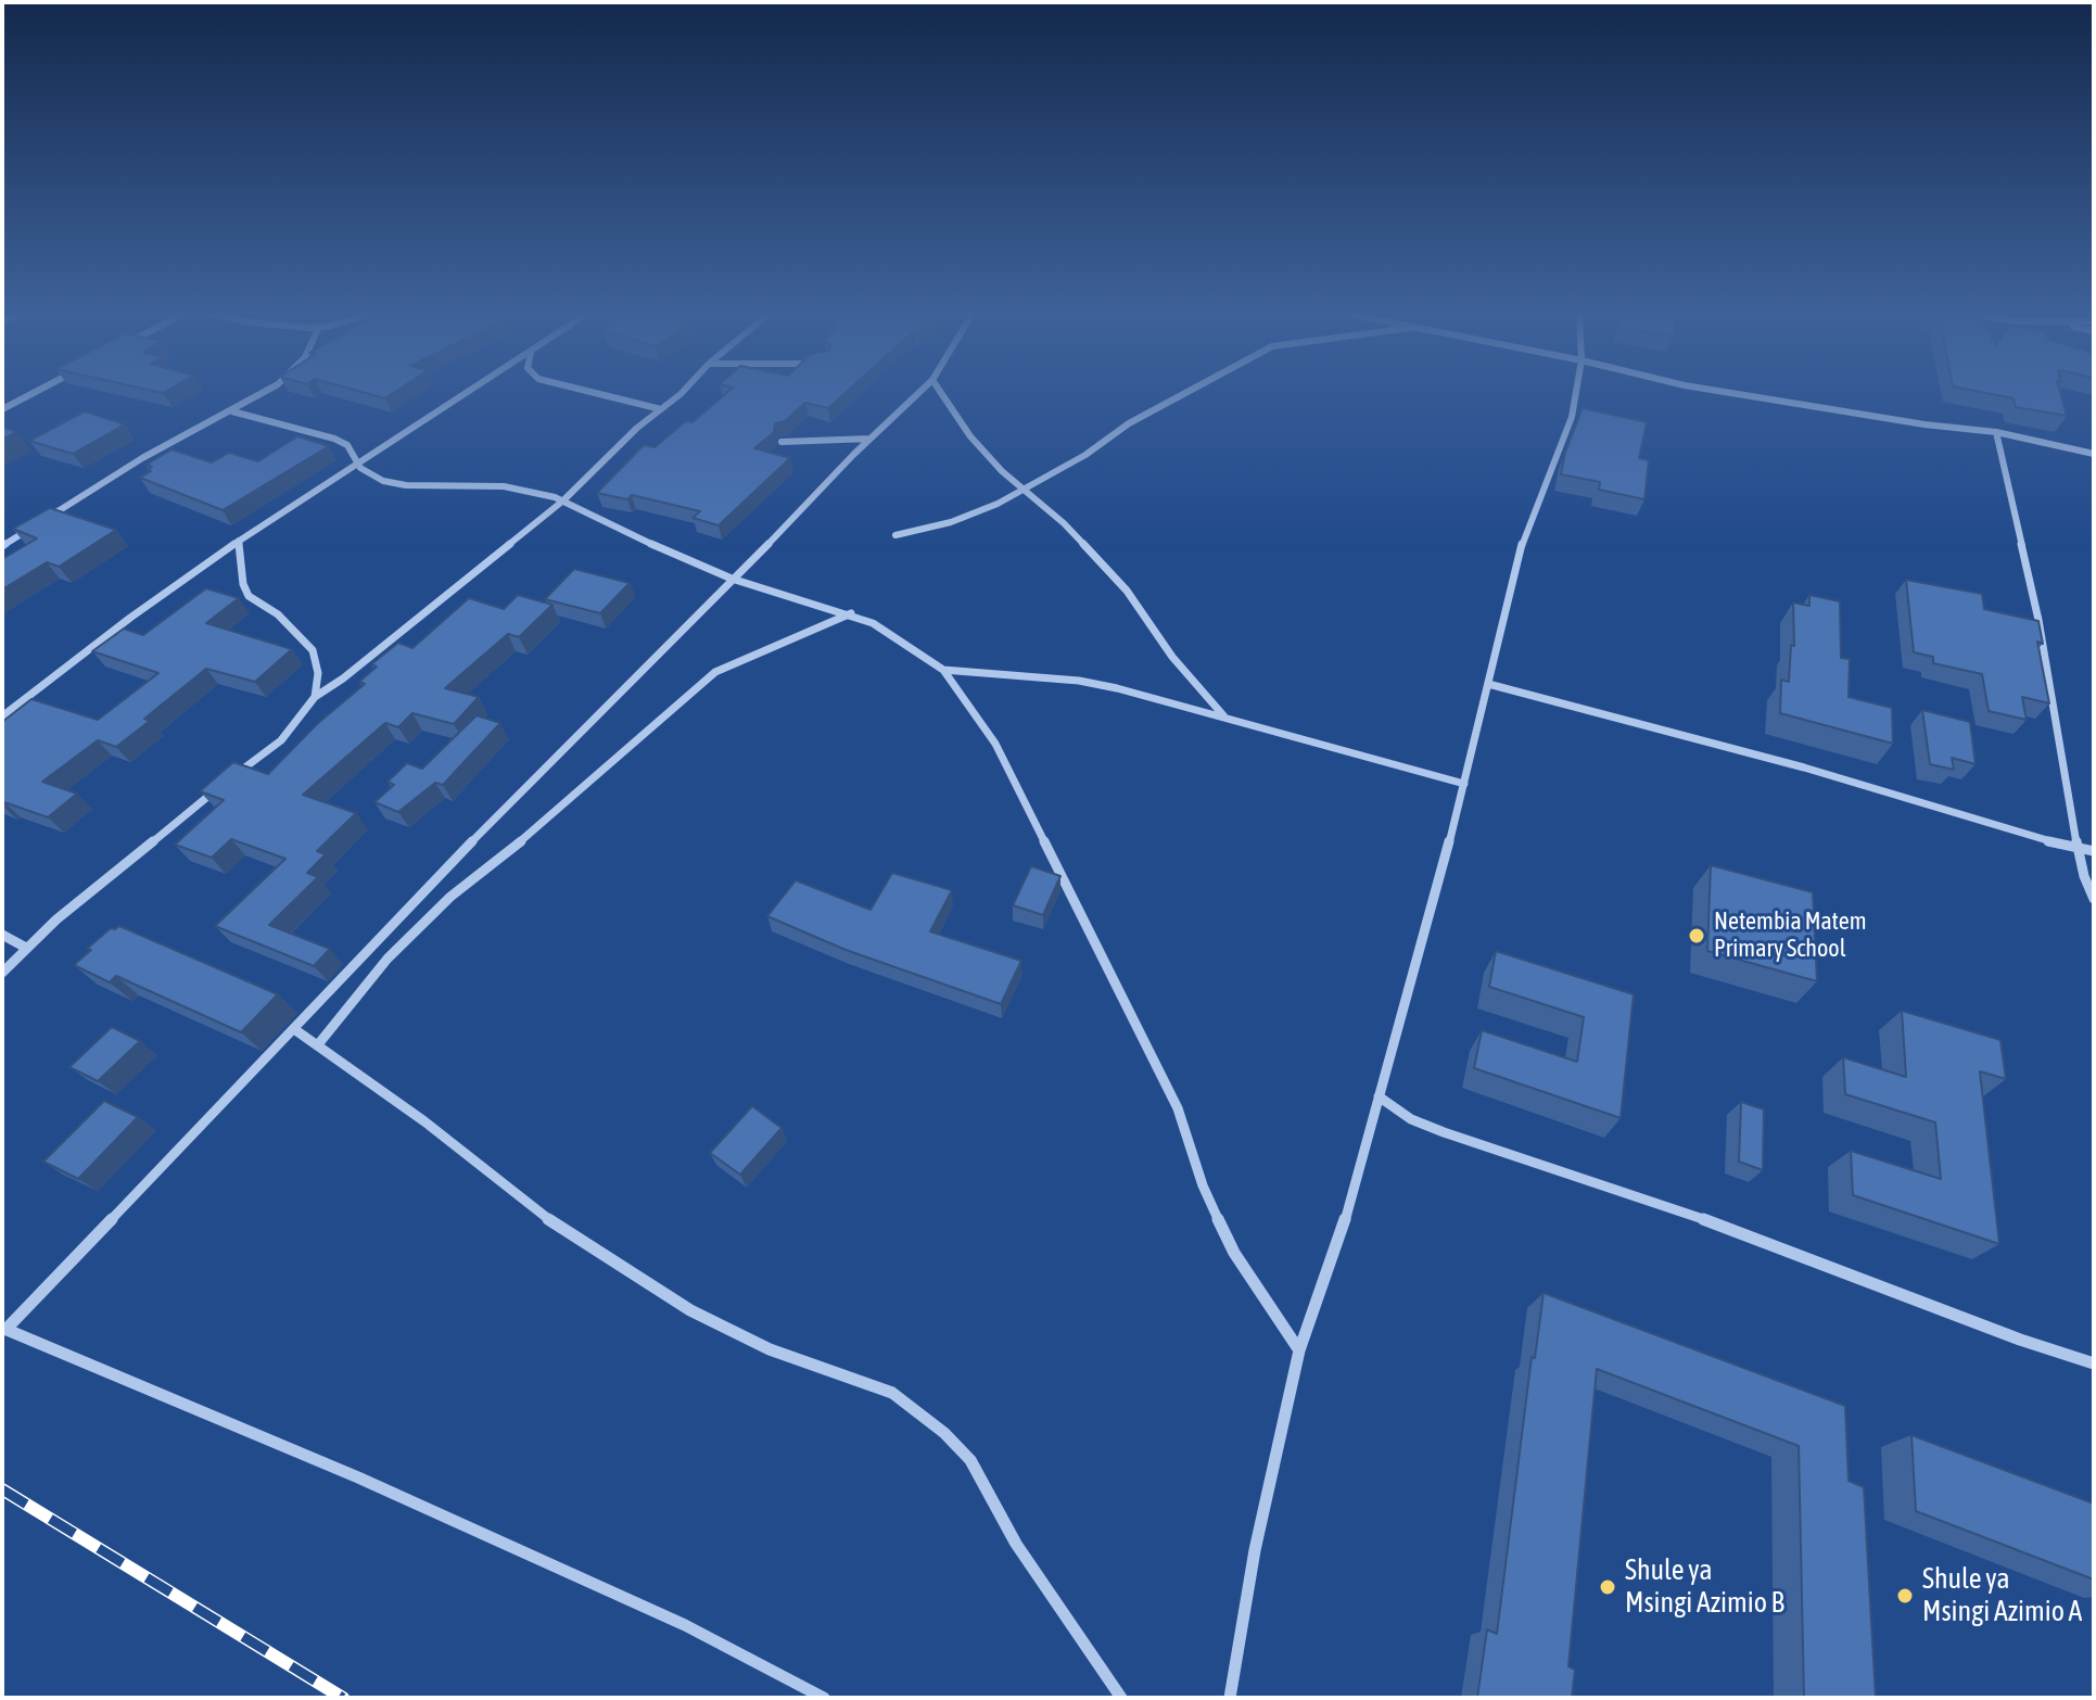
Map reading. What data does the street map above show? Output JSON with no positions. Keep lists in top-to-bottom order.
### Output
{
  "places": ["Netembia Matem Primary School", "Shule ya Msingi Azimio B", "Shule ya Msingi Azimio A"]
}
